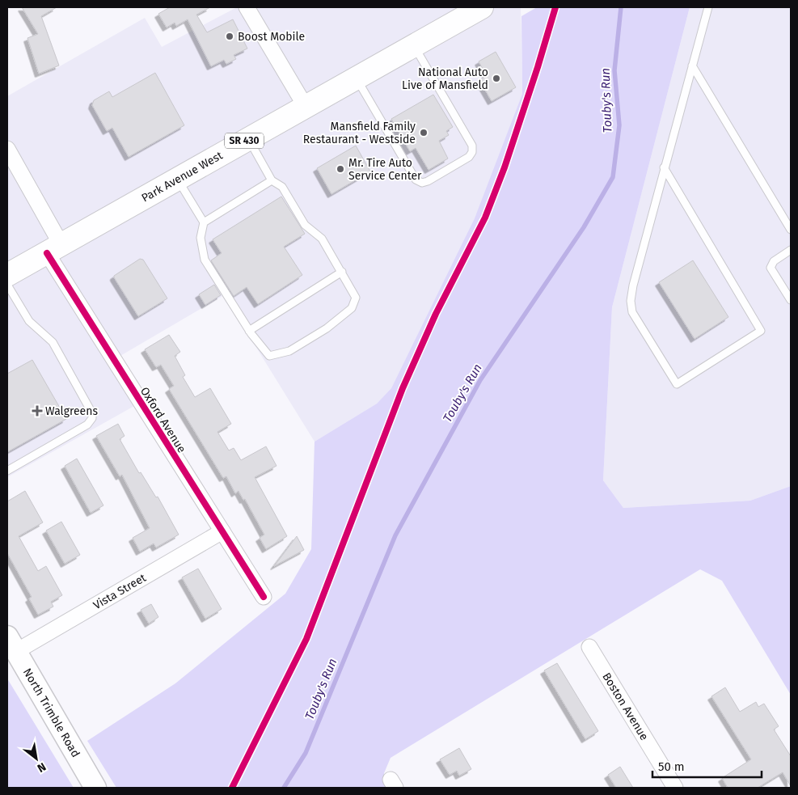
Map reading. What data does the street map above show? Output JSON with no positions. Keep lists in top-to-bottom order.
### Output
{
  "streets": {
    "main road": ["SR 430", "Park Avenue West", "North Trimble Road"],
    "street": ["Oxford Avenue", "Vista Street", "Boston Avenue"]
  },
  "crossings": [
    ["Park Avenue West", "Oxford Avenue"],
    ["Oxford Avenue", "Vista Street"],
    ["Vista Street", "North Trimble Road"]
  ],
  "water": ["Touby's Run"],
  "places": {
    "other": [
      "Boost Mobile",
      "National Auto Live of Mansfield",
      "Mansfield Family Restaurant - Westside",
      "Mr. Tire Auto Service Center"
    ],
    "health": ["Walgreens"]
  },
  "scale_bar": "50 m",
  "north": "bottom right"
}
